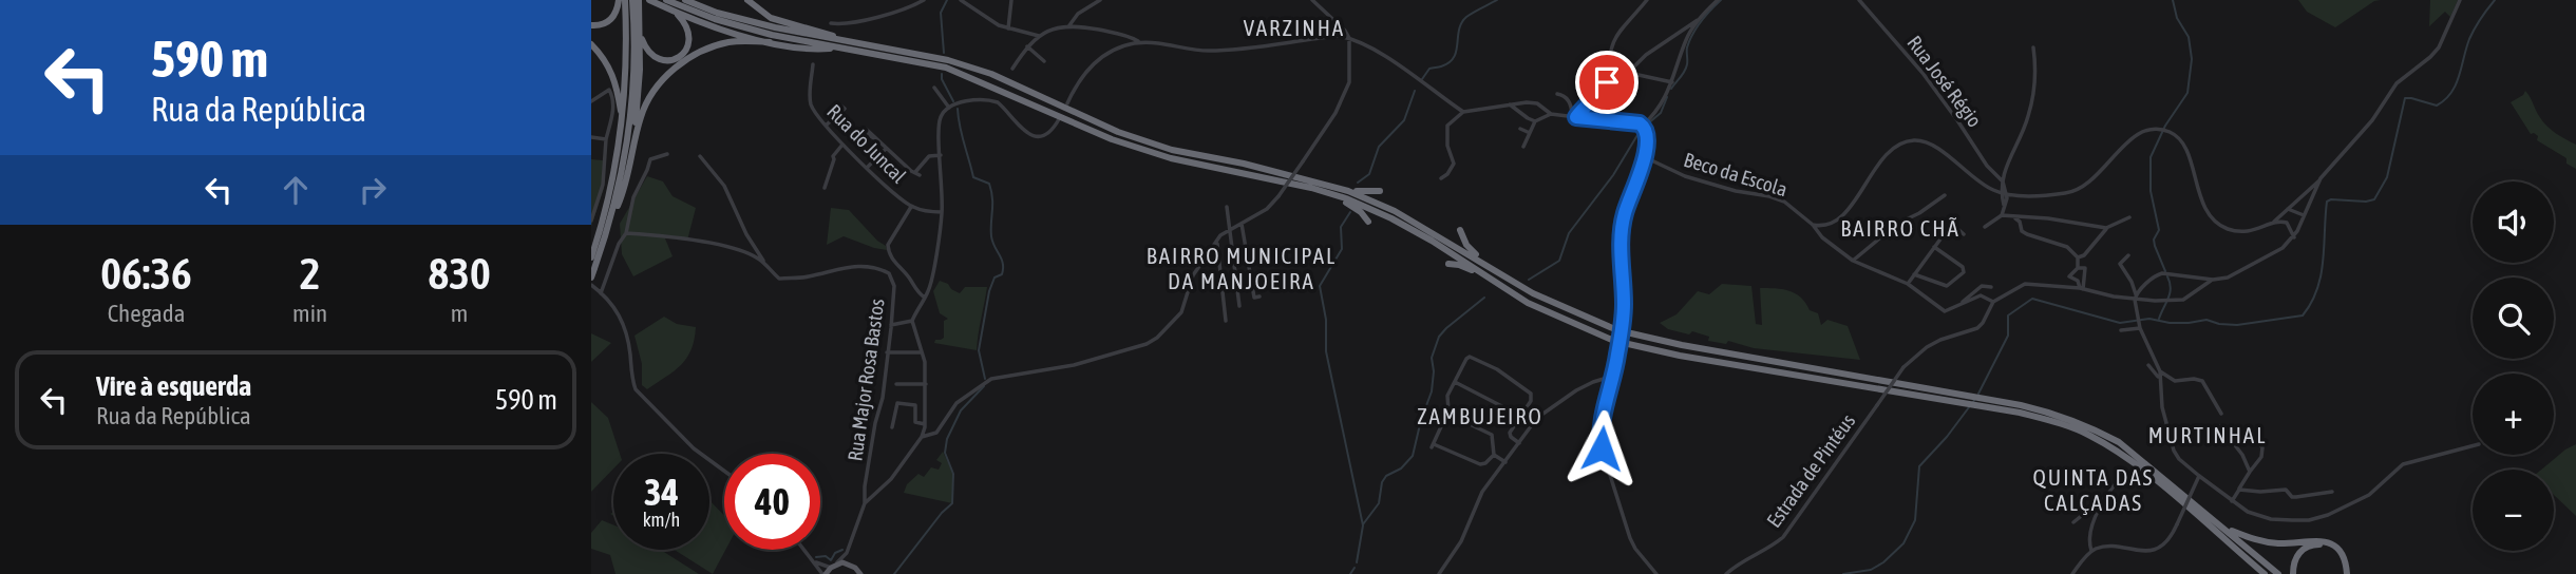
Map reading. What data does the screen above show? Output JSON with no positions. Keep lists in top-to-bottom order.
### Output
{
  "streets": {
    "street": [
      "Rua José Régio",
      "Rua do Juncal",
      "Beco da Escola",
      "Rua Major Rosa Bastos",
      "Estrada de Pintéus"
    ]
  },
  "districts": [
    "VARZINHA",
    "BAIRRO CHÃ",
    "BAIRRO MUNICIPAL DA MANJOEIRA",
    "ZAMBUJEIRO",
    "MURTINHAL",
    "QUINTA DAS CALÇADAS"
  ],
  "page": {
    "turn": ["590 m", "Rua da República"],
    "map_buttons": ["+", "−"],
    "eta": [
      "06:36",
      "Chegada",
      "2",
      "min",
      "830",
      "m"
    ],
    "list": [
      {
        "name": "Vire à esquerda",
        "note": "Rua da República",
        "value": "590 m"
      }
    ],
    "speed": "34 km/h",
    "limit": "40"
  }
}
